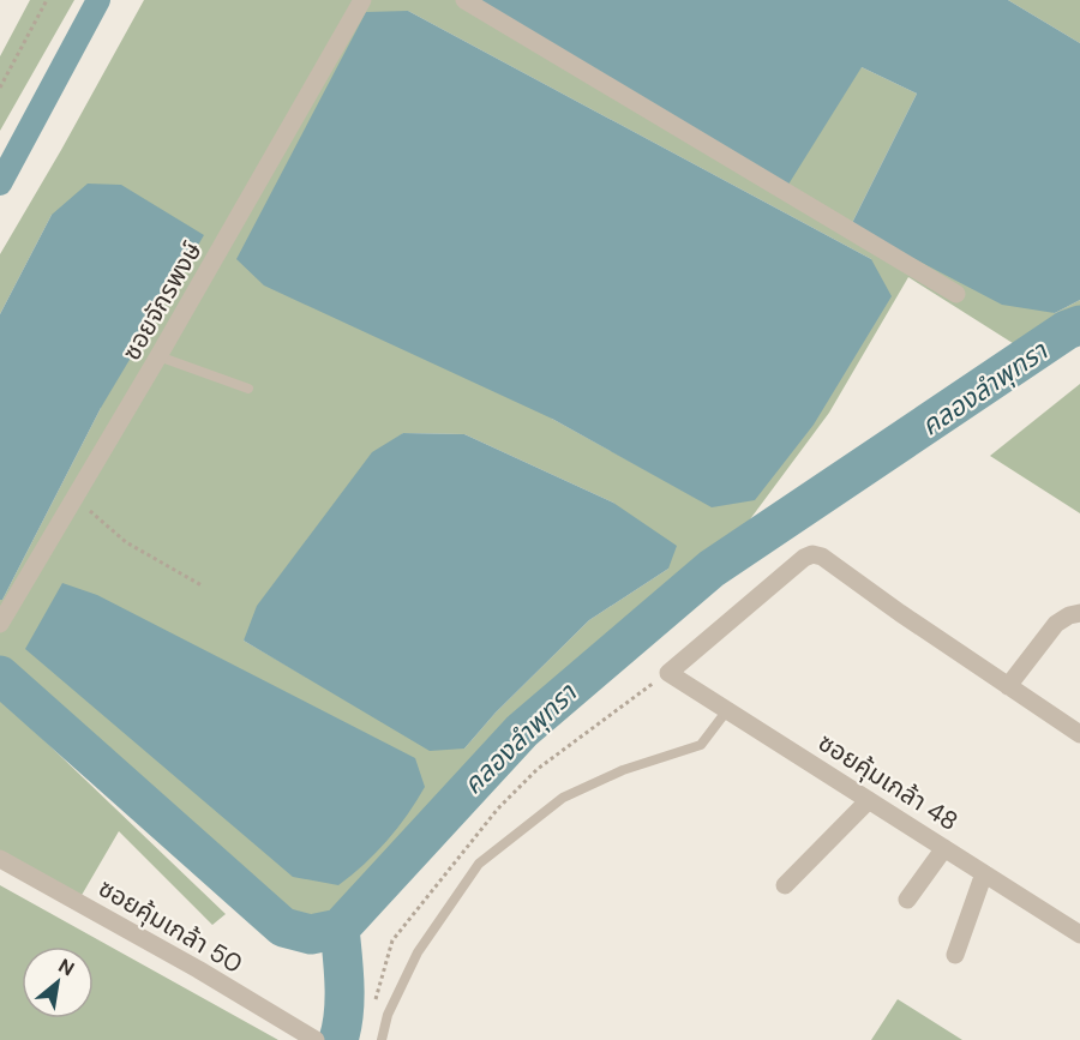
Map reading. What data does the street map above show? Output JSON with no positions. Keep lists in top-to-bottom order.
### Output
{
  "streets": {
    "street": ["ซอยจักรพงษ์", "ซอยคุ้มเกล้า 48", "ซอยคุ้มเกล้า 50"]
  },
  "water": ["คลองลำพุทรา"],
  "north": "top right"
}
